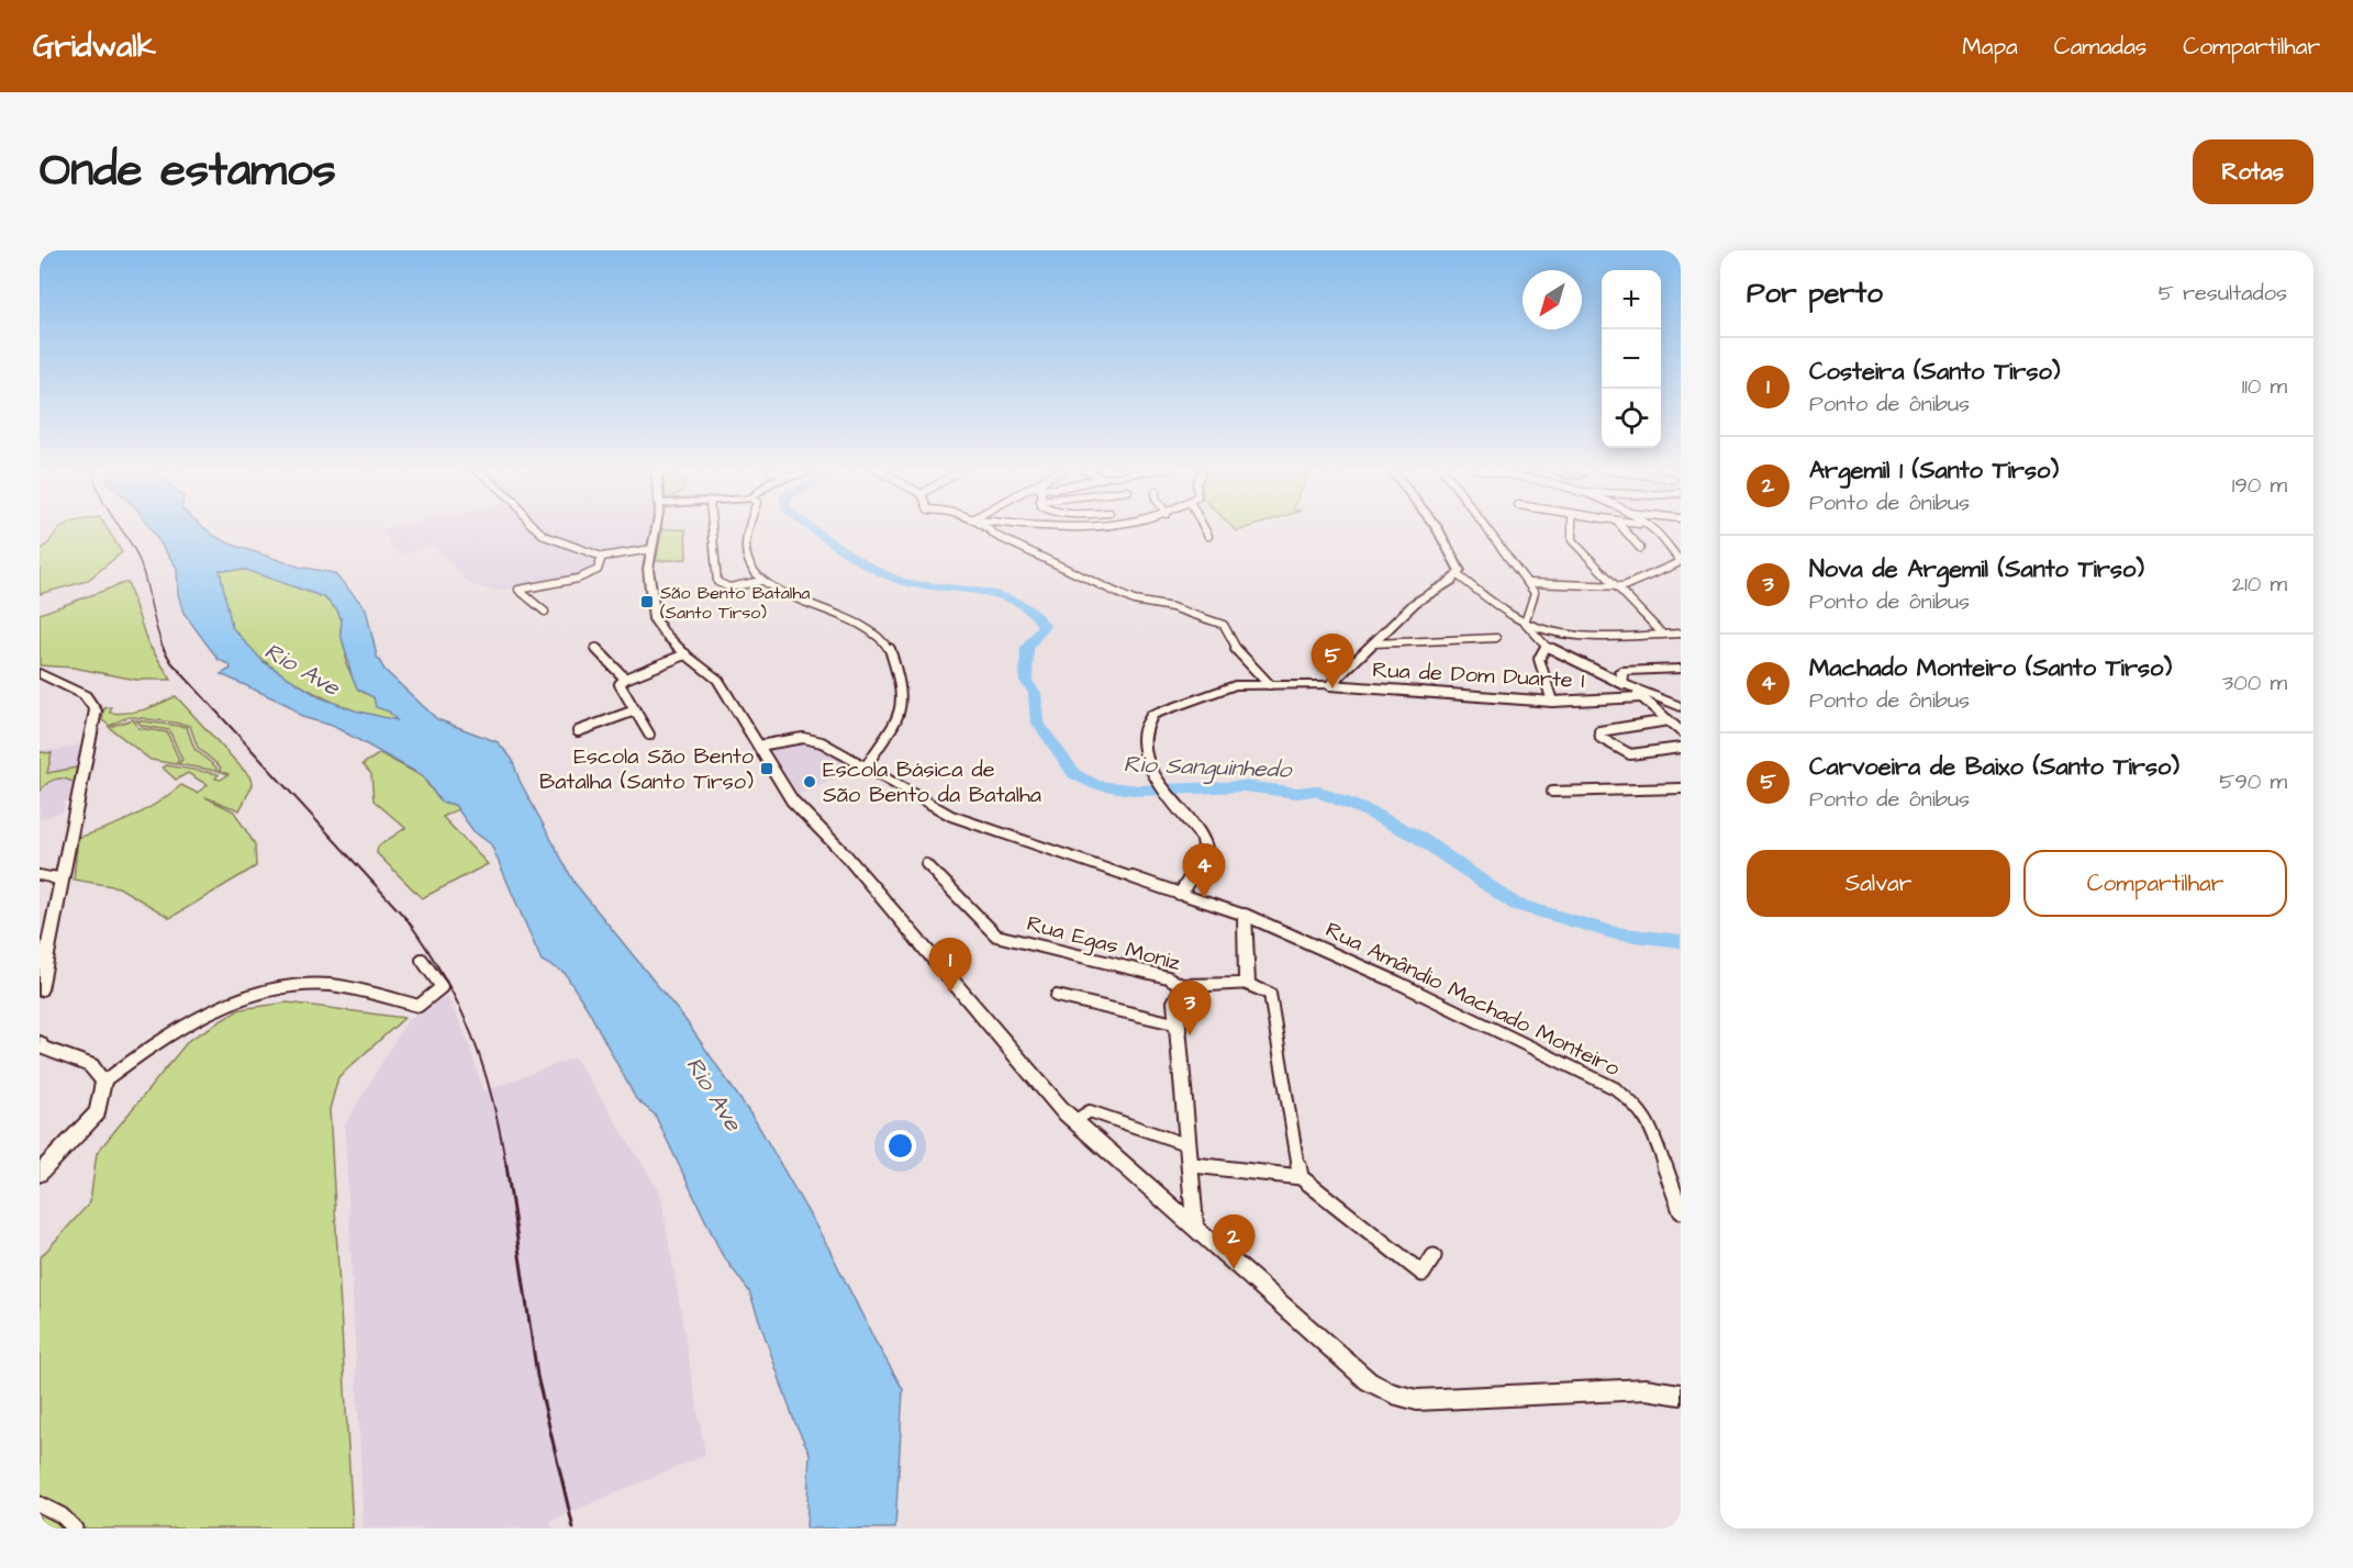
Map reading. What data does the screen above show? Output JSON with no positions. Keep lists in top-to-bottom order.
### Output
{
  "streets": {
    "street": ["Rua de Dom Duarte I", "Rua Egas Moniz", "Rua Amândio Machado Monteiro"]
  },
  "water": ["Rio Ave", "Rio Sanguinhedo"],
  "places": {
    "transit": ["São Bento Batalha (Santo Tirso)", "Escola São Bento Batalha (Santo Tirso)"],
    "other": ["Escola Básica de São Bento da Batalha"]
  },
  "north": "bottom left",
  "page": {
    "header": "Gridwalk",
    "nav": ["Mapa", "Camadas", "Compartilhar"],
    "title": "Onde estamos",
    "buttons": [
      "Rotas",
      ["Salvar", "Compartilhar"]
    ],
    "heading": ["Por perto", "5 resultados"],
    "map_buttons": ["+", "−"],
    "list": [
      {
        "mark": "1",
        "name": "Costeira (Santo Tirso)",
        "note": "Ponto de ônibus",
        "value": "110 m"
      },
      {
        "mark": "2",
        "name": "Argemil 1 (Santo Tirso)",
        "note": "Ponto de ônibus",
        "value": "190 m"
      },
      {
        "mark": "3",
        "name": "Nova de Argemil (Santo Tirso)",
        "note": "Ponto de ônibus",
        "value": "210 m"
      },
      {
        "mark": "4",
        "name": "Machado Monteiro (Santo Tirso)",
        "note": "Ponto de ônibus",
        "value": "300 m"
      },
      {
        "mark": "5",
        "name": "Carvoeira de Baixo (Santo Tirso)",
        "note": "Ponto de ônibus",
        "value": "590 m"
      }
    ],
    "pins": [
      "5",
      "4",
      "1",
      "3",
      "2"
    ]
  }
}
